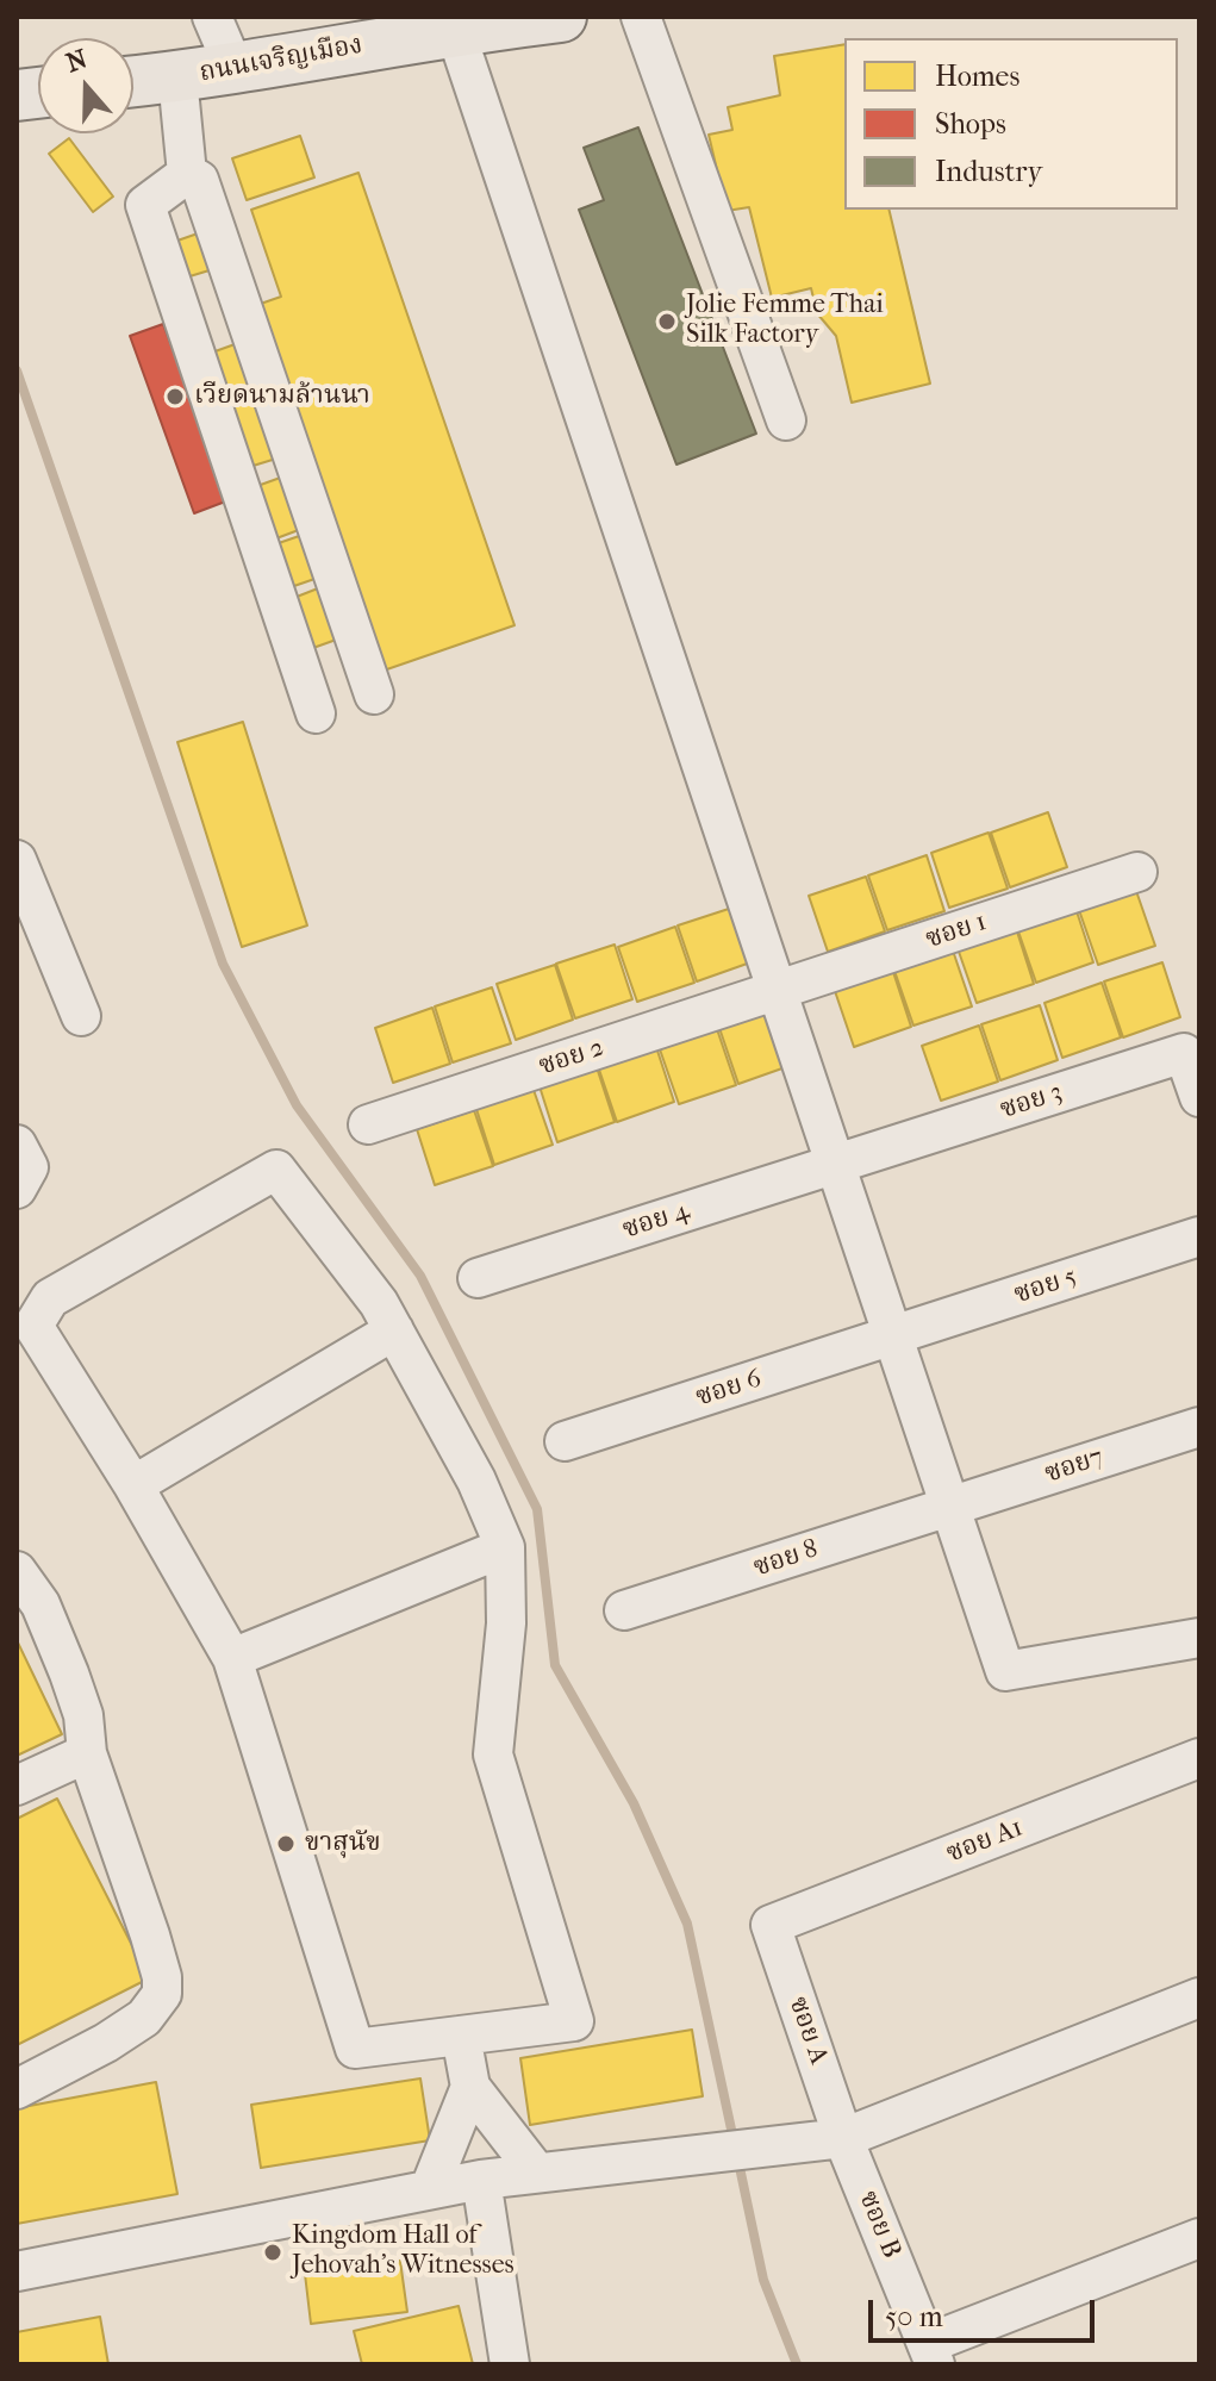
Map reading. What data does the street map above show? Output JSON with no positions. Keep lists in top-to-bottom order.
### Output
{
  "streets": {
    "main road": ["ถนนเจริญเมือง"],
    "street": [
      "ซอย 1",
      "ซอย 2",
      "ซอย 3",
      "ซอย 4",
      "ซอย 5",
      "ซอย 6",
      "ซอย7",
      "ซอย 8",
      "ซอย A1",
      "ซอย A",
      "ซอย B"
    ]
  },
  "crossings": [
    ["ซอย 1", "ซอย 2"],
    ["ซอย 3", "ซอย 4"],
    ["ซอย 5", "ซอย 6"],
    ["ซอย7", "ซอย 8"],
    ["ซอย A1", "ซอย A"],
    ["ซอย A", "ซอย B"]
  ],
  "places": [
    "Jolie Femme Thai Silk Factory",
    "เวียดนามล้านนา",
    "ขาสุนัข",
    "Kingdom Hall of Jehovah's Witnesses"
  ],
  "legend": ["Homes", "Shops", "Industry"],
  "scale_bar": "50 m",
  "north": "top"
}
